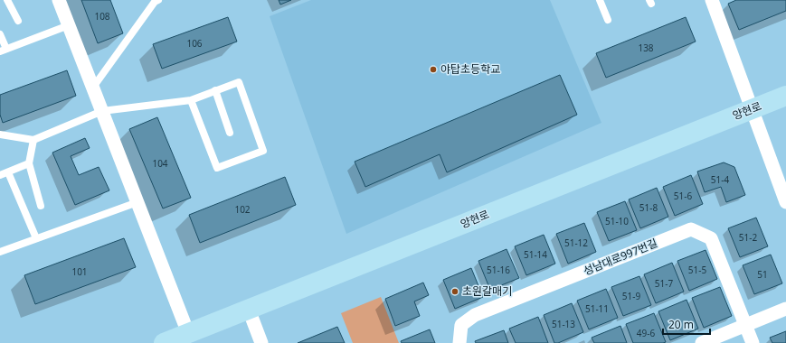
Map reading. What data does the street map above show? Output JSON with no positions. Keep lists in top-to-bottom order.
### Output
{
  "streets": {
    "main road": ["양현로"],
    "street": ["성남대로997번길"]
  },
  "places": ["야탑초등학교", "초원갈매기"],
  "house_numbers": [
    "108",
    "106",
    "138",
    "104",
    "51-4",
    "51-6",
    "51-8",
    "102",
    "51-10",
    "51-2",
    "51-12",
    "51-14",
    "51-16",
    "51-5",
    "101",
    "51",
    "51-7",
    "51-9",
    "51-11",
    "51-13",
    "49-6"
  ],
  "scale_bar": "20 m"
}
